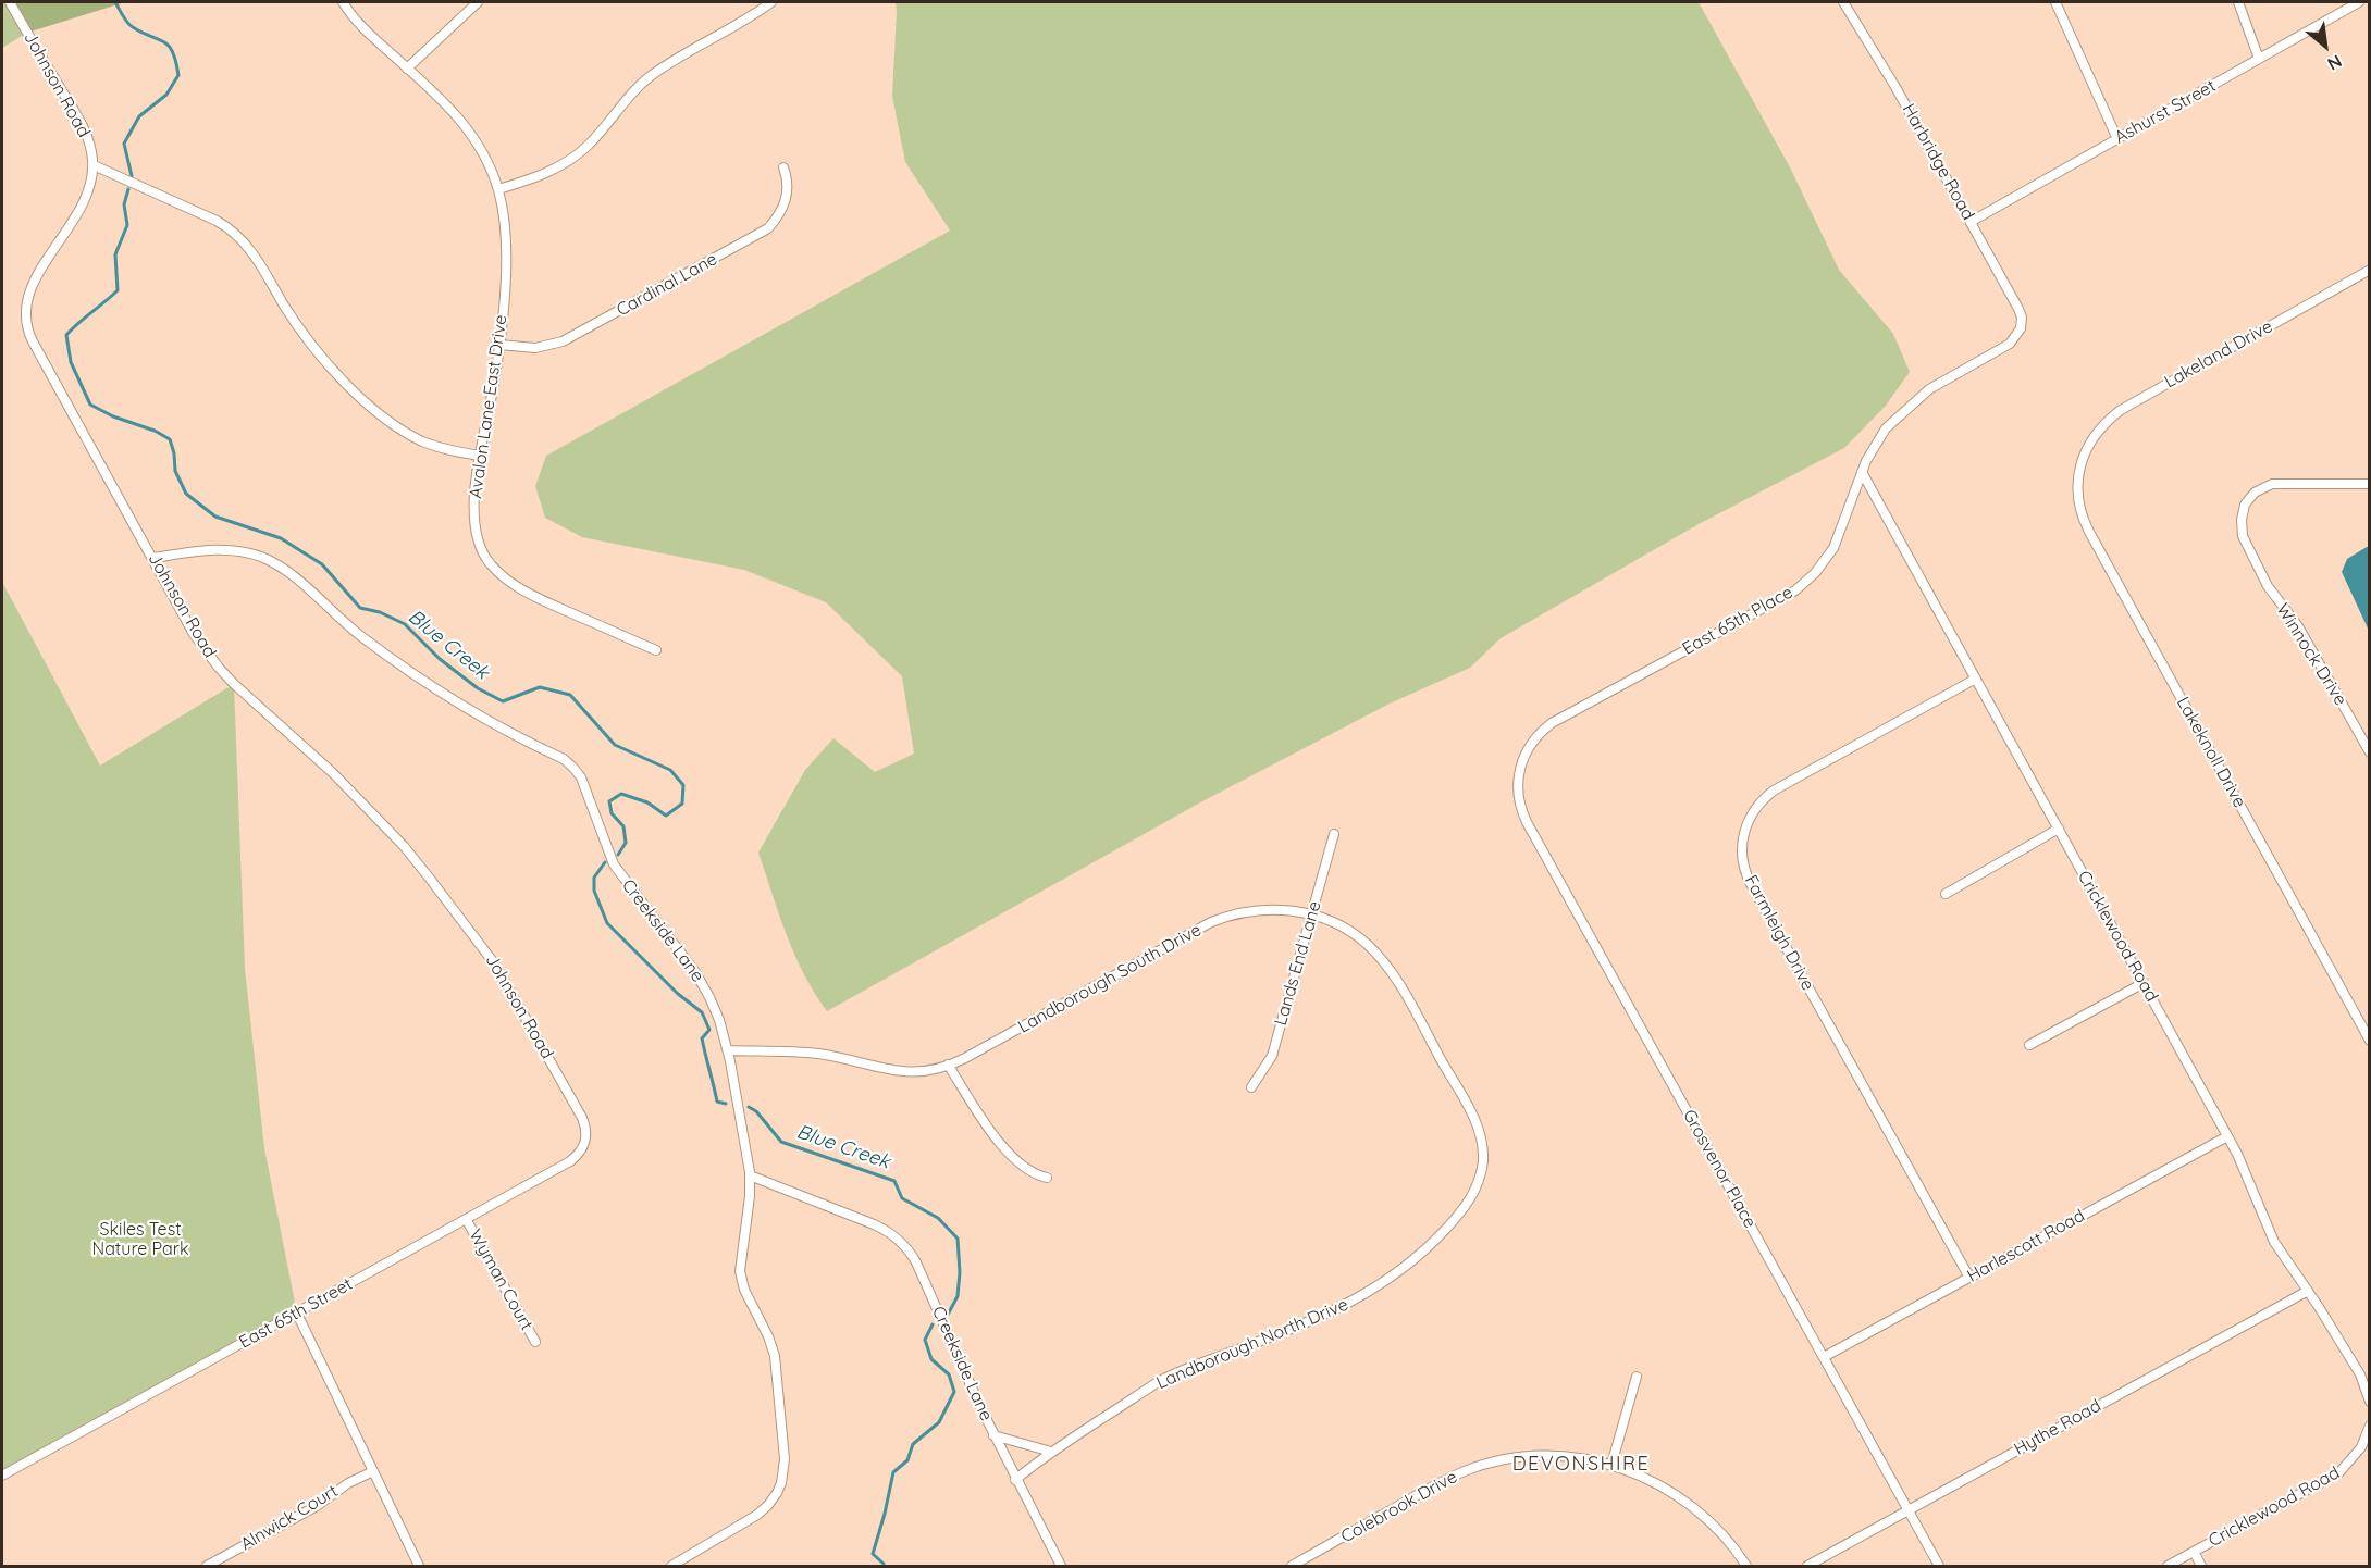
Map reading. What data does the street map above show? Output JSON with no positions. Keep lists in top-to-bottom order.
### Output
{
  "streets": {
    "street": [
      "Johnson Road",
      "Ashurst Street",
      "Harbridge Road",
      "Cardinal Lane",
      "Lakeland Drive",
      "Avalon Lane East Drive",
      "East 65th Place",
      "Winnock Drive",
      "Lakeknoll Drive",
      "Creekside Lane",
      "Farmleigh Drive",
      "Cricklewood Road",
      "Lands End Lane",
      "Landborough South Drive",
      "Grosvenor Place",
      "Harlescott Road",
      "Wyman Court",
      "East 65th Street",
      "Landborough North Drive",
      "Hythe Road",
      "Colebrook Drive",
      "Alnwick Court"
    ]
  },
  "crossings": [
    ["Johnson Road", "Creekside Lane"],
    ["Johnson Road", "East 65th Street"],
    ["Ashurst Street", "Harbridge Road"],
    ["Harbridge Road", "East 65th Place"],
    ["Cardinal Lane", "Avalon Lane East Drive"],
    ["Lakeland Drive", "Lakeknoll Drive"],
    ["East 65th Place", "Cricklewood Road"],
    ["East 65th Place", "Grosvenor Place"],
    ["Creekside Lane", "Landborough South Drive"],
    ["Creekside Lane", "Landborough North Drive"],
    ["Farmleigh Drive", "Cricklewood Road"],
    ["Farmleigh Drive", "Harlescott Road"],
    ["Cricklewood Road", "Harlescott Road"],
    ["Cricklewood Road", "Hythe Road"],
    ["Lands End Lane", "Landborough South Drive"],
    ["Landborough South Drive", "Landborough North Drive"],
    ["Grosvenor Place", "Harlescott Road"],
    ["Grosvenor Place", "Hythe Road"],
    ["Wyman Court", "East 65th Street"]
  ],
  "districts": ["DEVONSHIRE"],
  "water": ["Blue Creek"],
  "parks": ["Skiles Test Nature Park"],
  "north": "bottom right"
}
